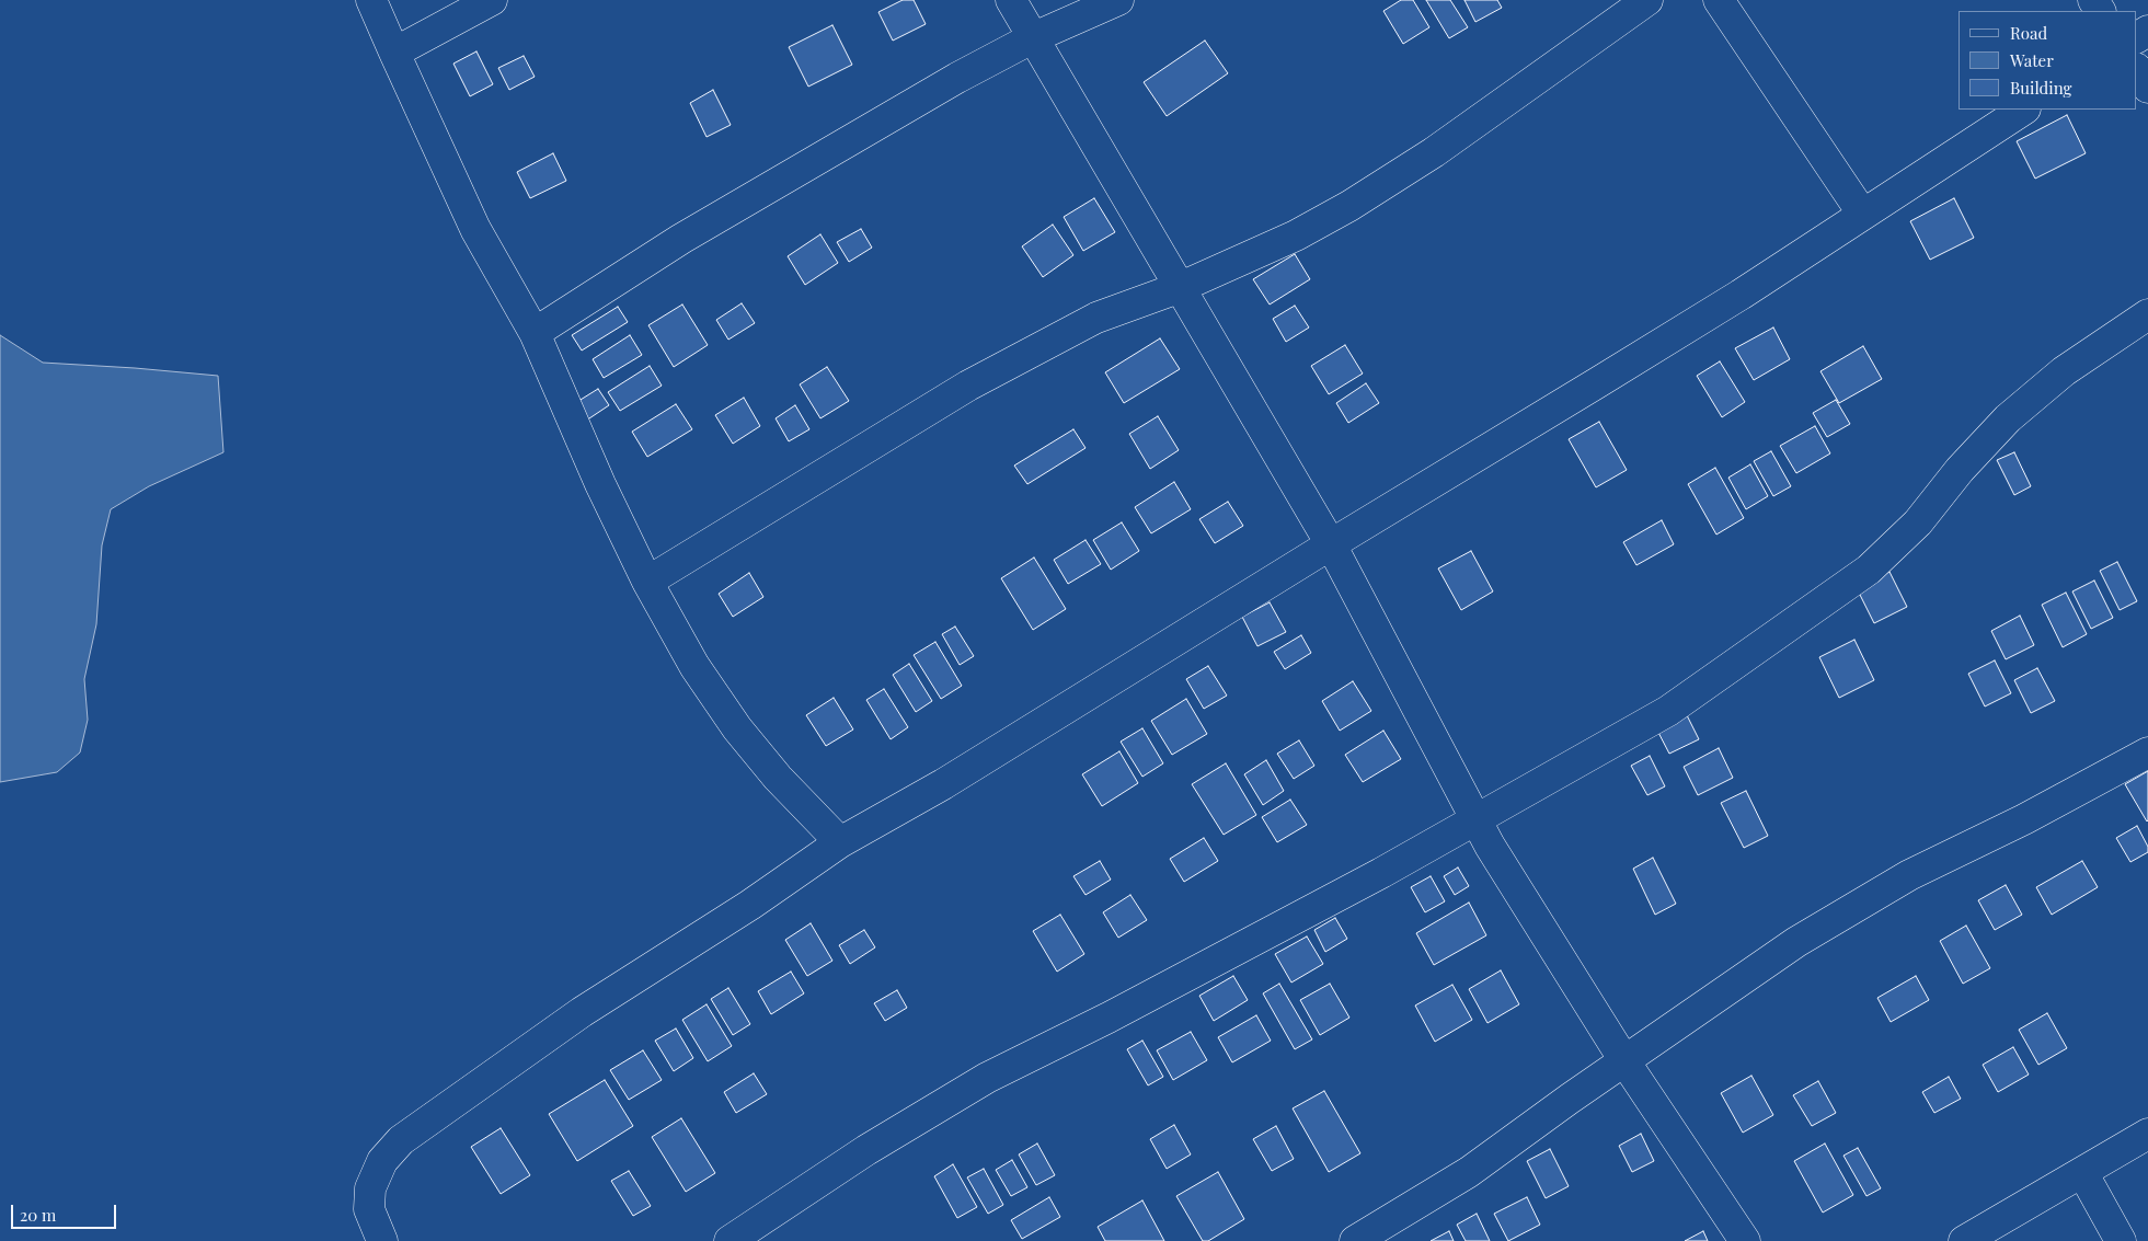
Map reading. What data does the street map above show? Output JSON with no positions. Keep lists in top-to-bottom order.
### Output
{
  "legend": ["Road", "Water", "Building"],
  "scale_bar": "20 m"
}
